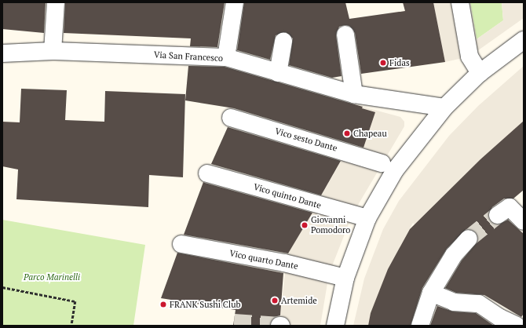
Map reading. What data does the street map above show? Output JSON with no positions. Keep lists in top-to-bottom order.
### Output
{
  "streets": {
    "street": [
      "Via San Francesco",
      "Vico sesto Dante",
      "Vico quinto Dante",
      "Vico quarto Dante"
    ]
  },
  "parks": ["Parco Marinelli"],
  "places": [
    "Fidas",
    "Chapeau",
    "Giovanni Pomodoro",
    "Artemide",
    "FRANK Sushi Club"
  ]
}
